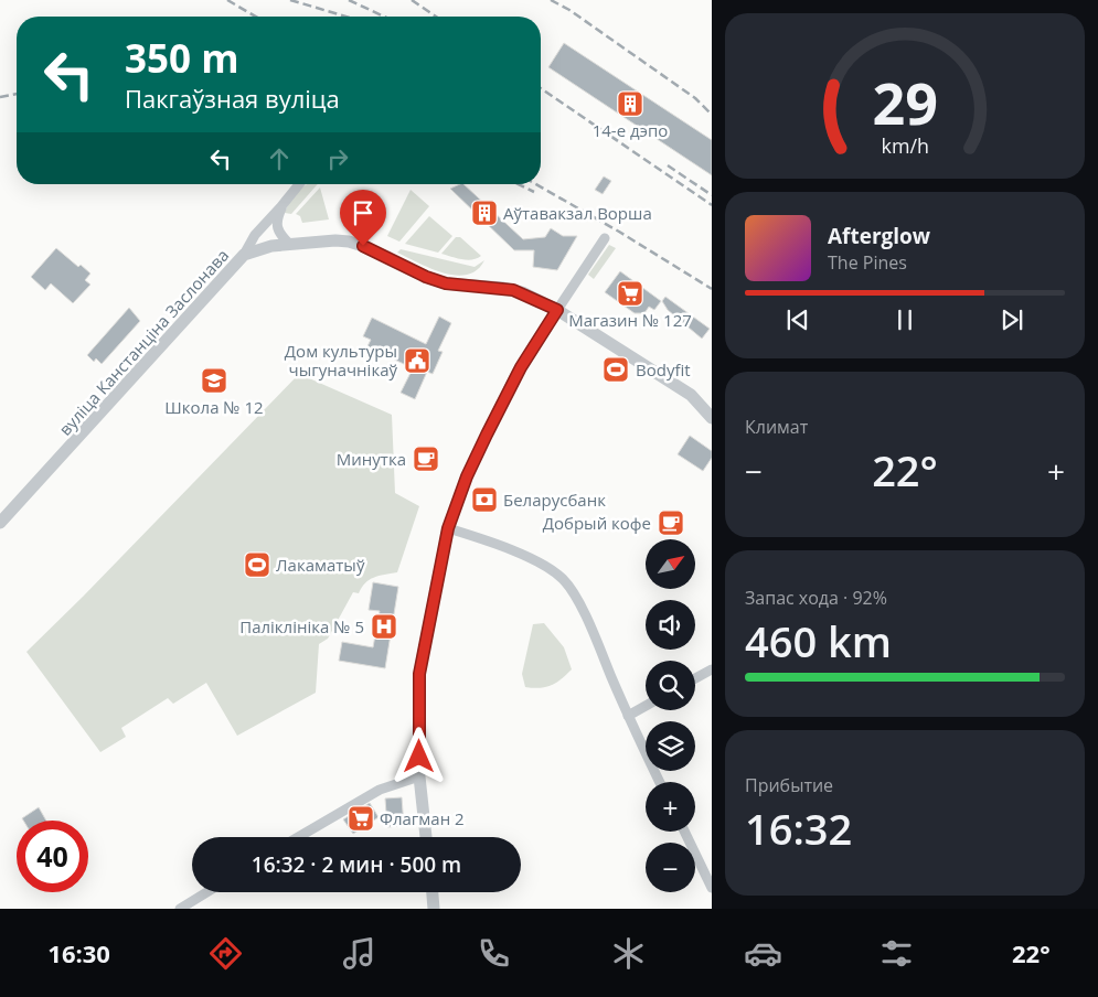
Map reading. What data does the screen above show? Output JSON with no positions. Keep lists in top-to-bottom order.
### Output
{
  "streets": {
    "street": ["вуліца Канстанціна Заслонава"]
  },
  "places": {
    "building": ["14-е дэпо", "Аўтавакзал Ворша"],
    "supermarket": ["Магазин № 127", "Флагман 2"],
    "public building": ["Дом культуры чыгуначнікаў"],
    "sports": ["Bodyfit", "Лакаматыў"],
    "school or university": ["Школа № 12"],
    "cafe": ["Минутка", "Добрый кофе"],
    "bank": ["Беларусбанк"],
    "hospital": ["Паліклініка № 5"]
  },
  "north": "top right",
  "page": {
    "turn": ["350 m", "Пакгаўзная вуліца"],
    "song": ["Afterglow", "The Pines"],
    "tile": [
      "Климат",
      ["Запас хода · 92%", "460 km"],
      ["Прибытие", "16:32"]
    ],
    "heat": ["−", "22°", "+"],
    "map_buttons": ["+", "−"],
    "limit": "40",
    "trip": "16:32 · 2 мин · 500 m",
    "tabs": ["16:30", "22°"],
    "gauge": ["29", "km/h"]
  }
}
